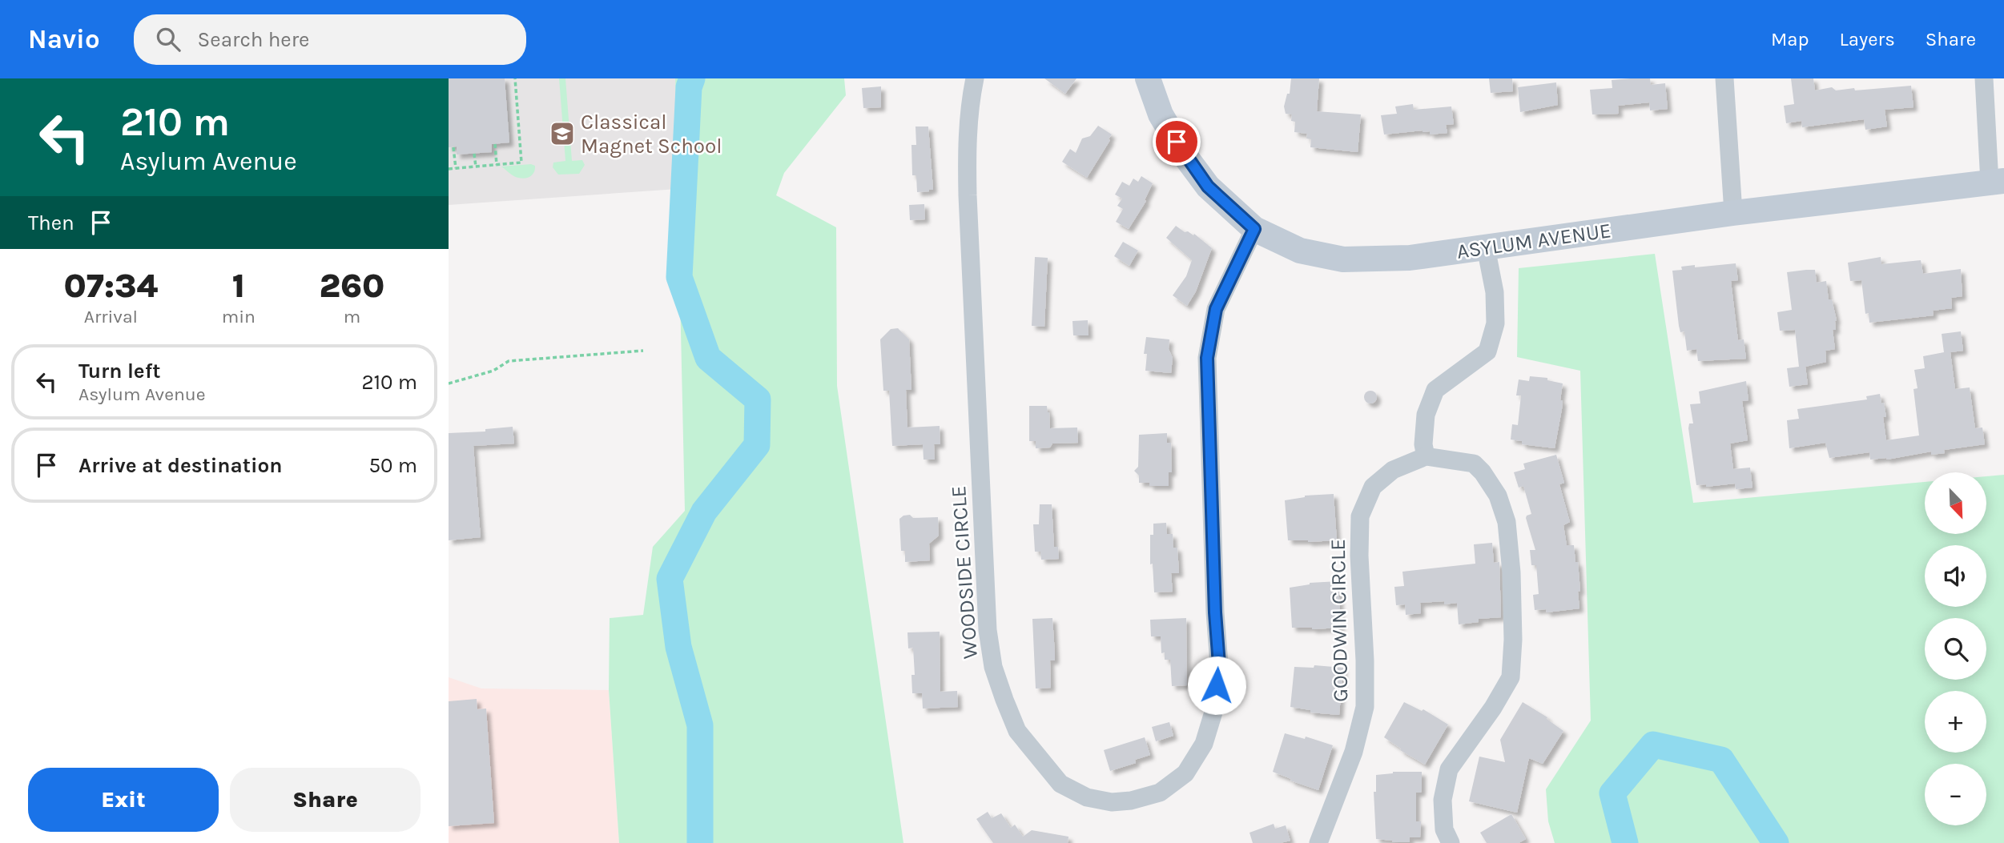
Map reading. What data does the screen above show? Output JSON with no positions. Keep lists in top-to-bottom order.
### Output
{
  "streets": {
    "main road": ["ASYLUM AVENUE"],
    "street": ["WOODSIDE CIRCLE", "GOODWIN CIRCLE"]
  },
  "crossings": [
    ["ASYLUM AVENUE", "WOODSIDE CIRCLE"]
  ],
  "places": {
    "school or university": ["Classical Magnet School"]
  },
  "north": "bottom right",
  "page": {
    "header": "Navio",
    "search": "Search here",
    "nav": ["Map", "Layers", "Share"],
    "turn": ["210 m", "Asylum Avenue"],
    "then": "Then",
    "eta": [
      "07:34",
      "Arrival",
      "1",
      "min",
      "260",
      "m"
    ],
    "list": [
      {
        "name": "Turn left",
        "note": "Asylum Avenue",
        "value": "210 m"
      },
      {
        "name": "Arrive at destination",
        "value": "50 m"
      }
    ],
    "map_buttons": ["+", "−"],
    "buttons": ["Exit", "Share"]
  }
}
